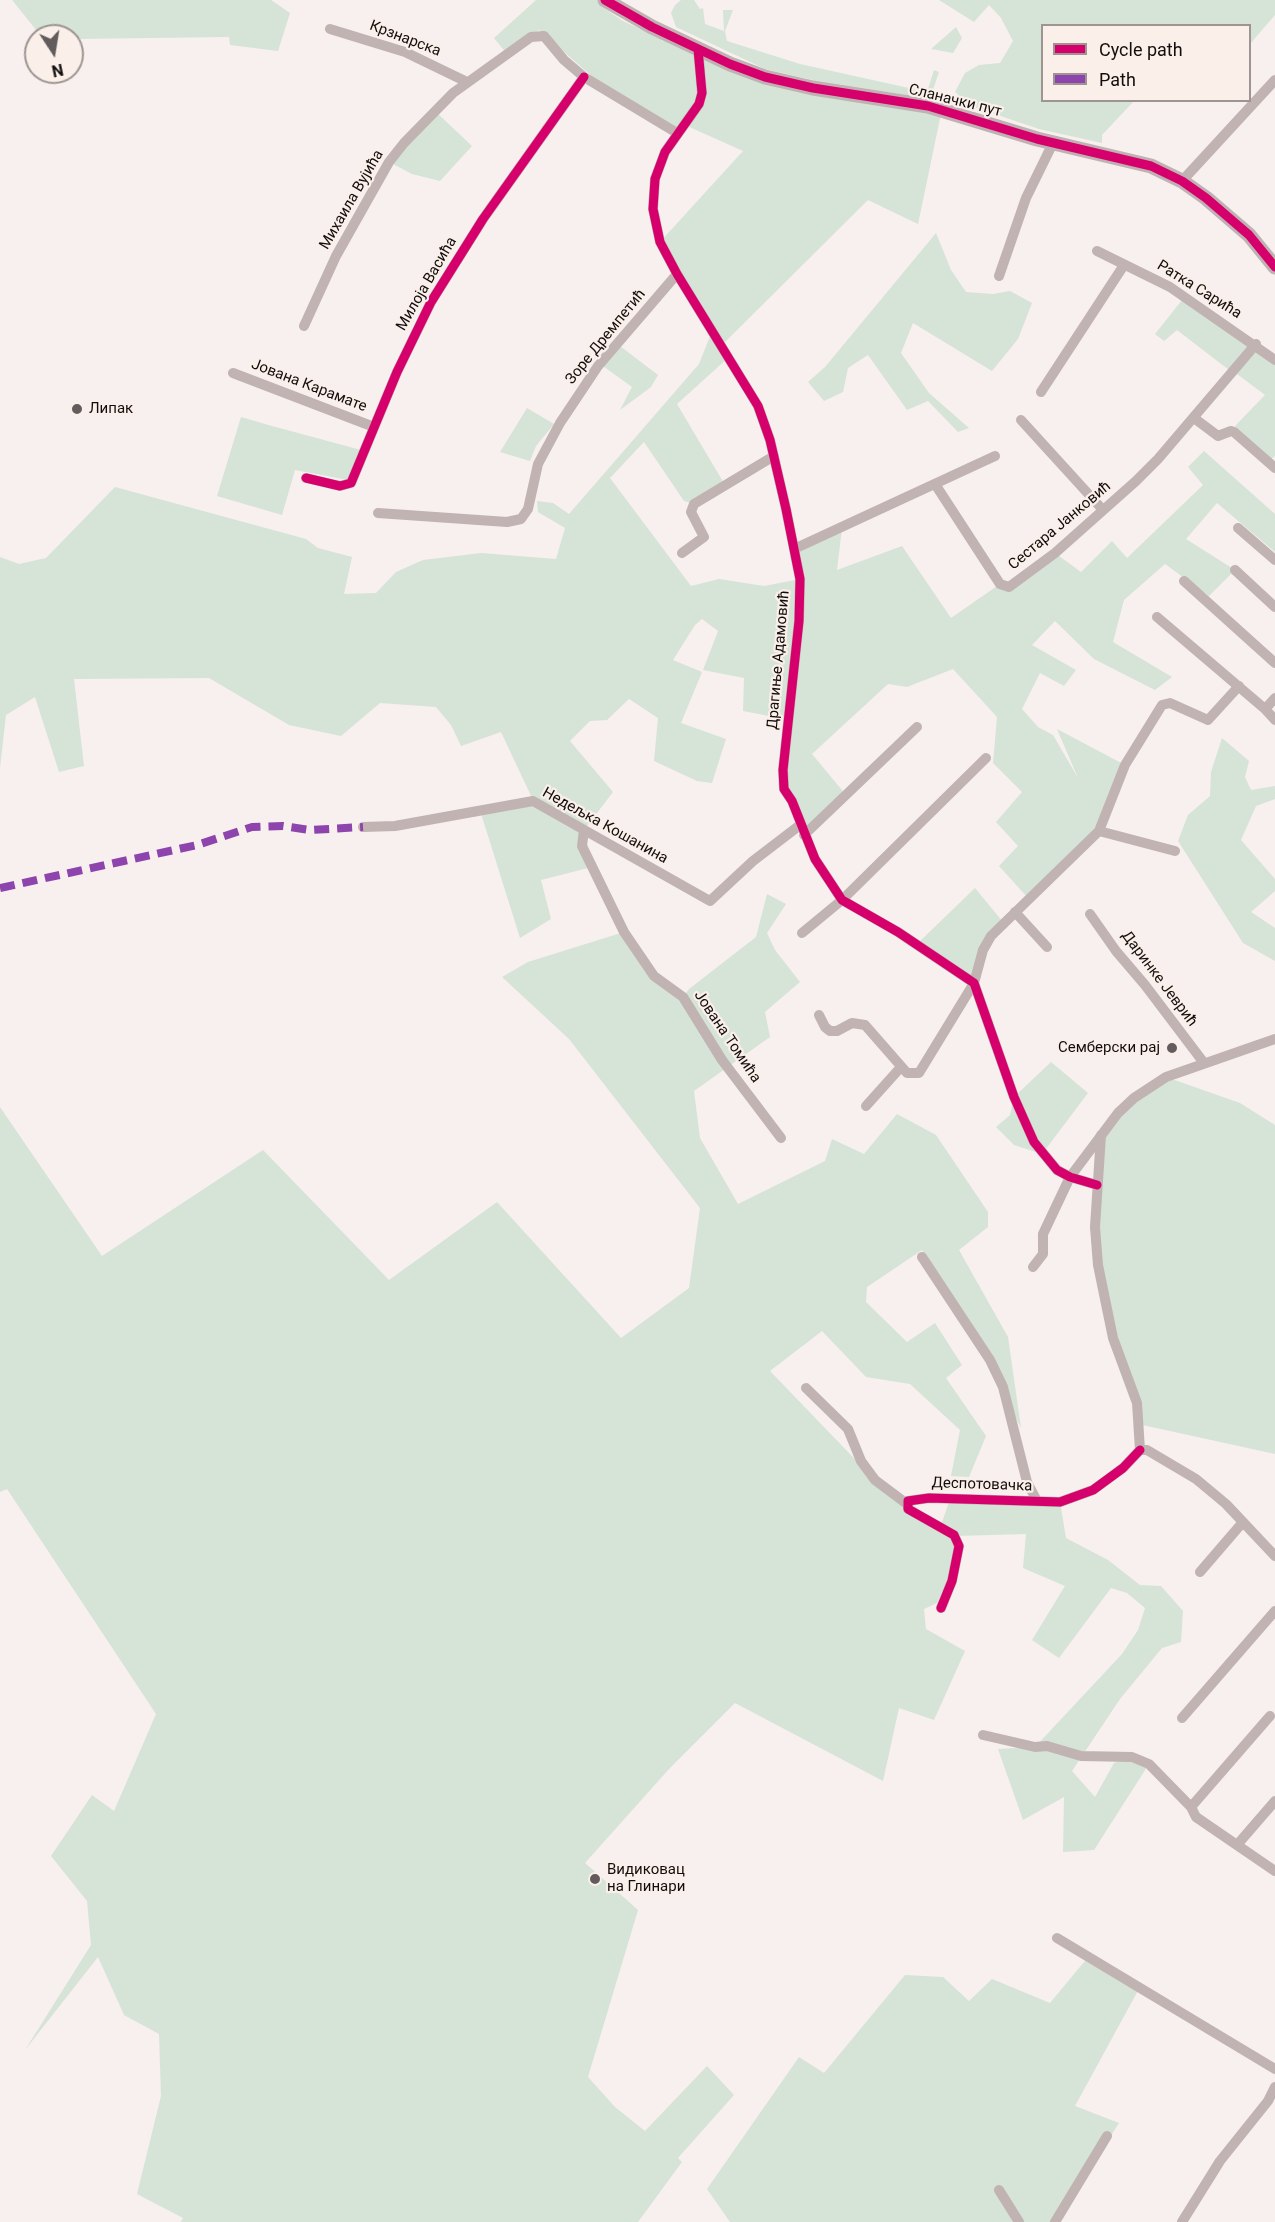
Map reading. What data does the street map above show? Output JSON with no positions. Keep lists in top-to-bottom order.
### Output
{
  "streets": {
    "street": [
      "Крзнарска",
      "Сланачки пут",
      "Михаила Вујића",
      "Милоја Васића",
      "Ратка Сарића",
      "Зоре Дремпетић",
      "Јована Карамате",
      "Сестара Јанковић",
      "Драгиње Адамовић",
      "Недељка Кошанина",
      "Даринке Јеврић",
      "Јована Томића",
      "Деспотовачка"
    ]
  },
  "crossings": [
    ["Крзнарска", "Михаила Вујића"],
    ["Сланачки пут", "Драгиње Адамовић"],
    ["Михаила Вујића", "Милоја Васића"],
    ["Михаила Вујића", "Драгиње Адамовић"],
    ["Милоја Васића", "Јована Карамате"],
    ["Ратка Сарића", "Сестара Јанковић"],
    ["Зоре Дремпетић", "Драгиње Адамовић"],
    ["Драгиње Адамовић", "Недељка Кошанина"],
    ["Недељка Кошанина", "Јована Томића"]
  ],
  "places": ["Липак", "Семберски рај", "Видиковац на Глинари"],
  "legend": ["Cycle path", "Path"],
  "north": "bottom"
}
